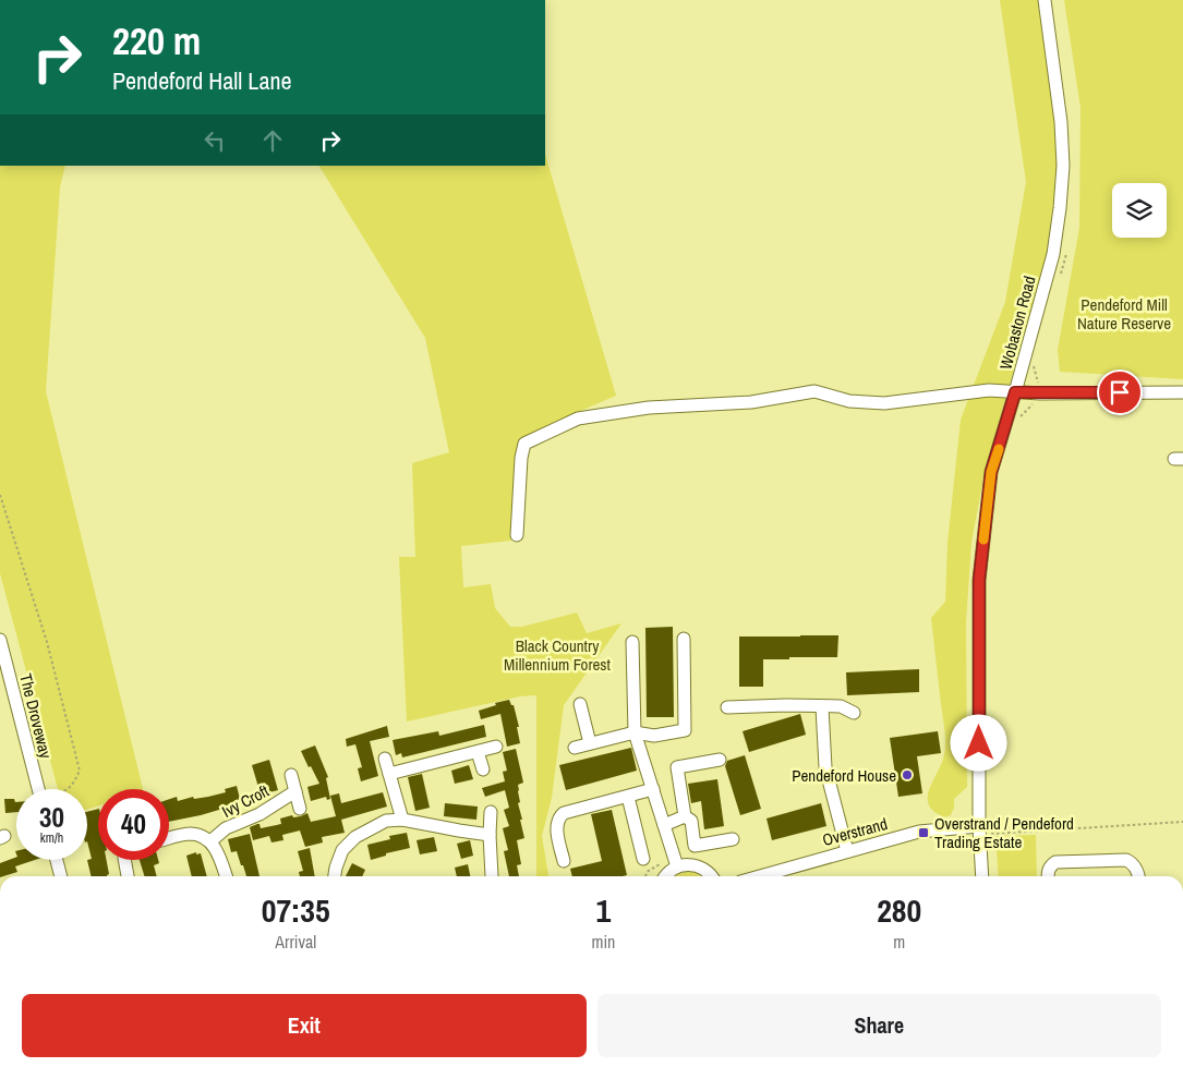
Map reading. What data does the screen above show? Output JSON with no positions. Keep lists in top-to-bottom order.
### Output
{
  "streets": {
    "street": [
      "Wobaston Road",
      "The Droveway",
      "Ivy Croft",
      "Overstrand"
    ]
  },
  "crossings": [
    ["Wobaston Road", "Overstrand"]
  ],
  "parks": ["Pendeford Mill Nature Reserve", "Black Country Millennium Forest"],
  "places": {
    "other": ["Pendeford House"],
    "transit": ["Overstrand / Pendeford Trading Estate"]
  },
  "page": {
    "turn": ["220 m", "Pendeford Hall Lane"],
    "speed": "30 km/h",
    "limit": "40",
    "eta": [
      "07:35",
      "Arrival",
      "1",
      "min",
      "280",
      "m"
    ],
    "buttons": ["Exit", "Share"]
  }
}
